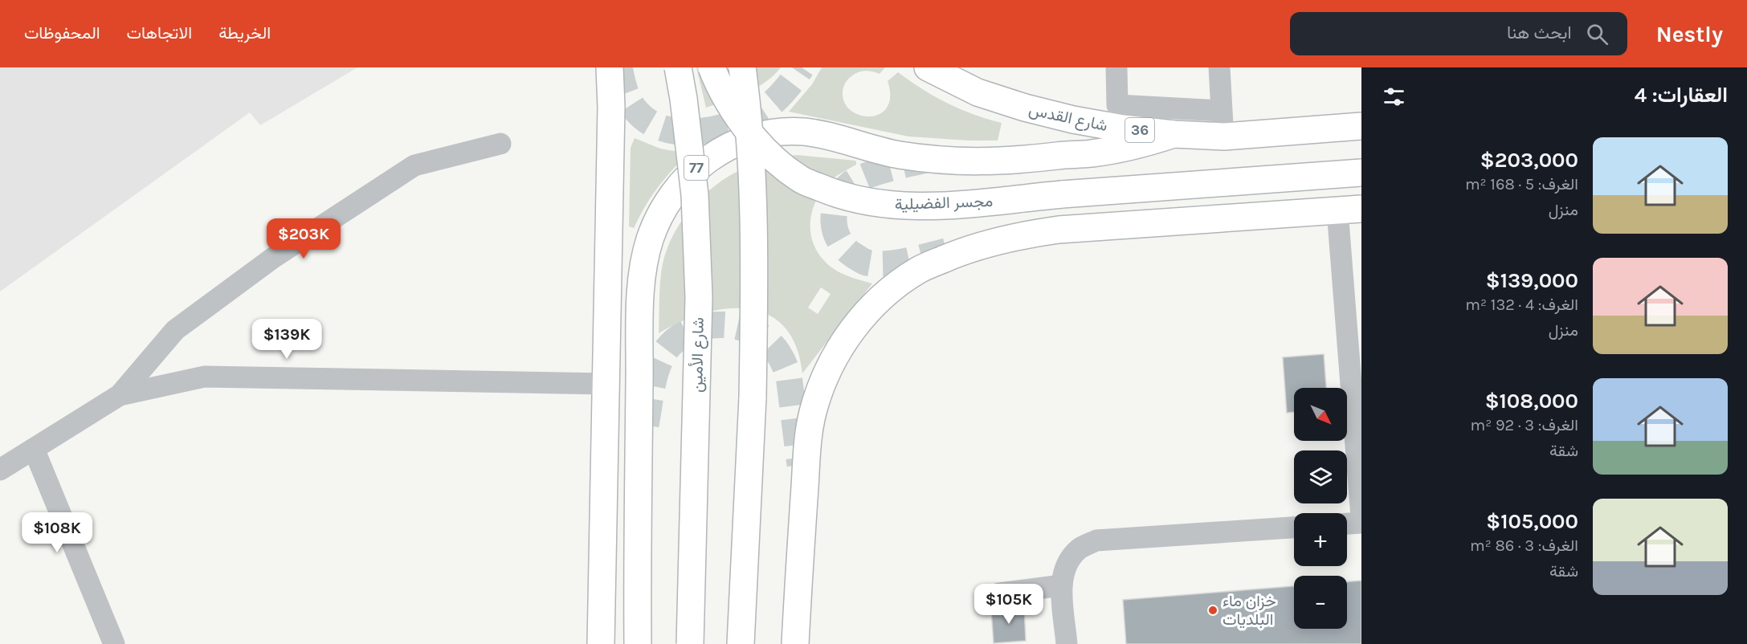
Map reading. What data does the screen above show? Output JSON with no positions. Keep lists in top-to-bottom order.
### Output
{
  "streets": {
    "main road": [
      "شارع القدس",
      "36",
      "77",
      "مجسر الفضيلية",
      "شارع الأمين"
    ]
  },
  "crossings": [
    ["شارع القدس", "77"]
  ],
  "places": ["خزان ماء البلديات"],
  "north": "bottom right",
  "page": {
    "header": "Nestly",
    "search": "ابحث هنا",
    "nav": ["الخريطة", "الاتجاهات", "المحفوظات"],
    "heading": "العقارات: 4",
    "list": [
      {
        "name": "$203,000",
        "note": "الغرف: 5 · 168 m² · منزل"
      },
      {
        "name": "$139,000",
        "note": "الغرف: 4 · 132 m² · منزل"
      },
      {
        "name": "$108,000",
        "note": "الغرف: 3 · 92 m² · شقة"
      },
      {
        "name": "$105,000",
        "note": "الغرف: 3 · 86 m² · شقة"
      }
    ],
    "price": [
      "$203K",
      "$139K",
      "$108K",
      "$105K"
    ],
    "map_buttons": ["+", "−"]
  }
}
